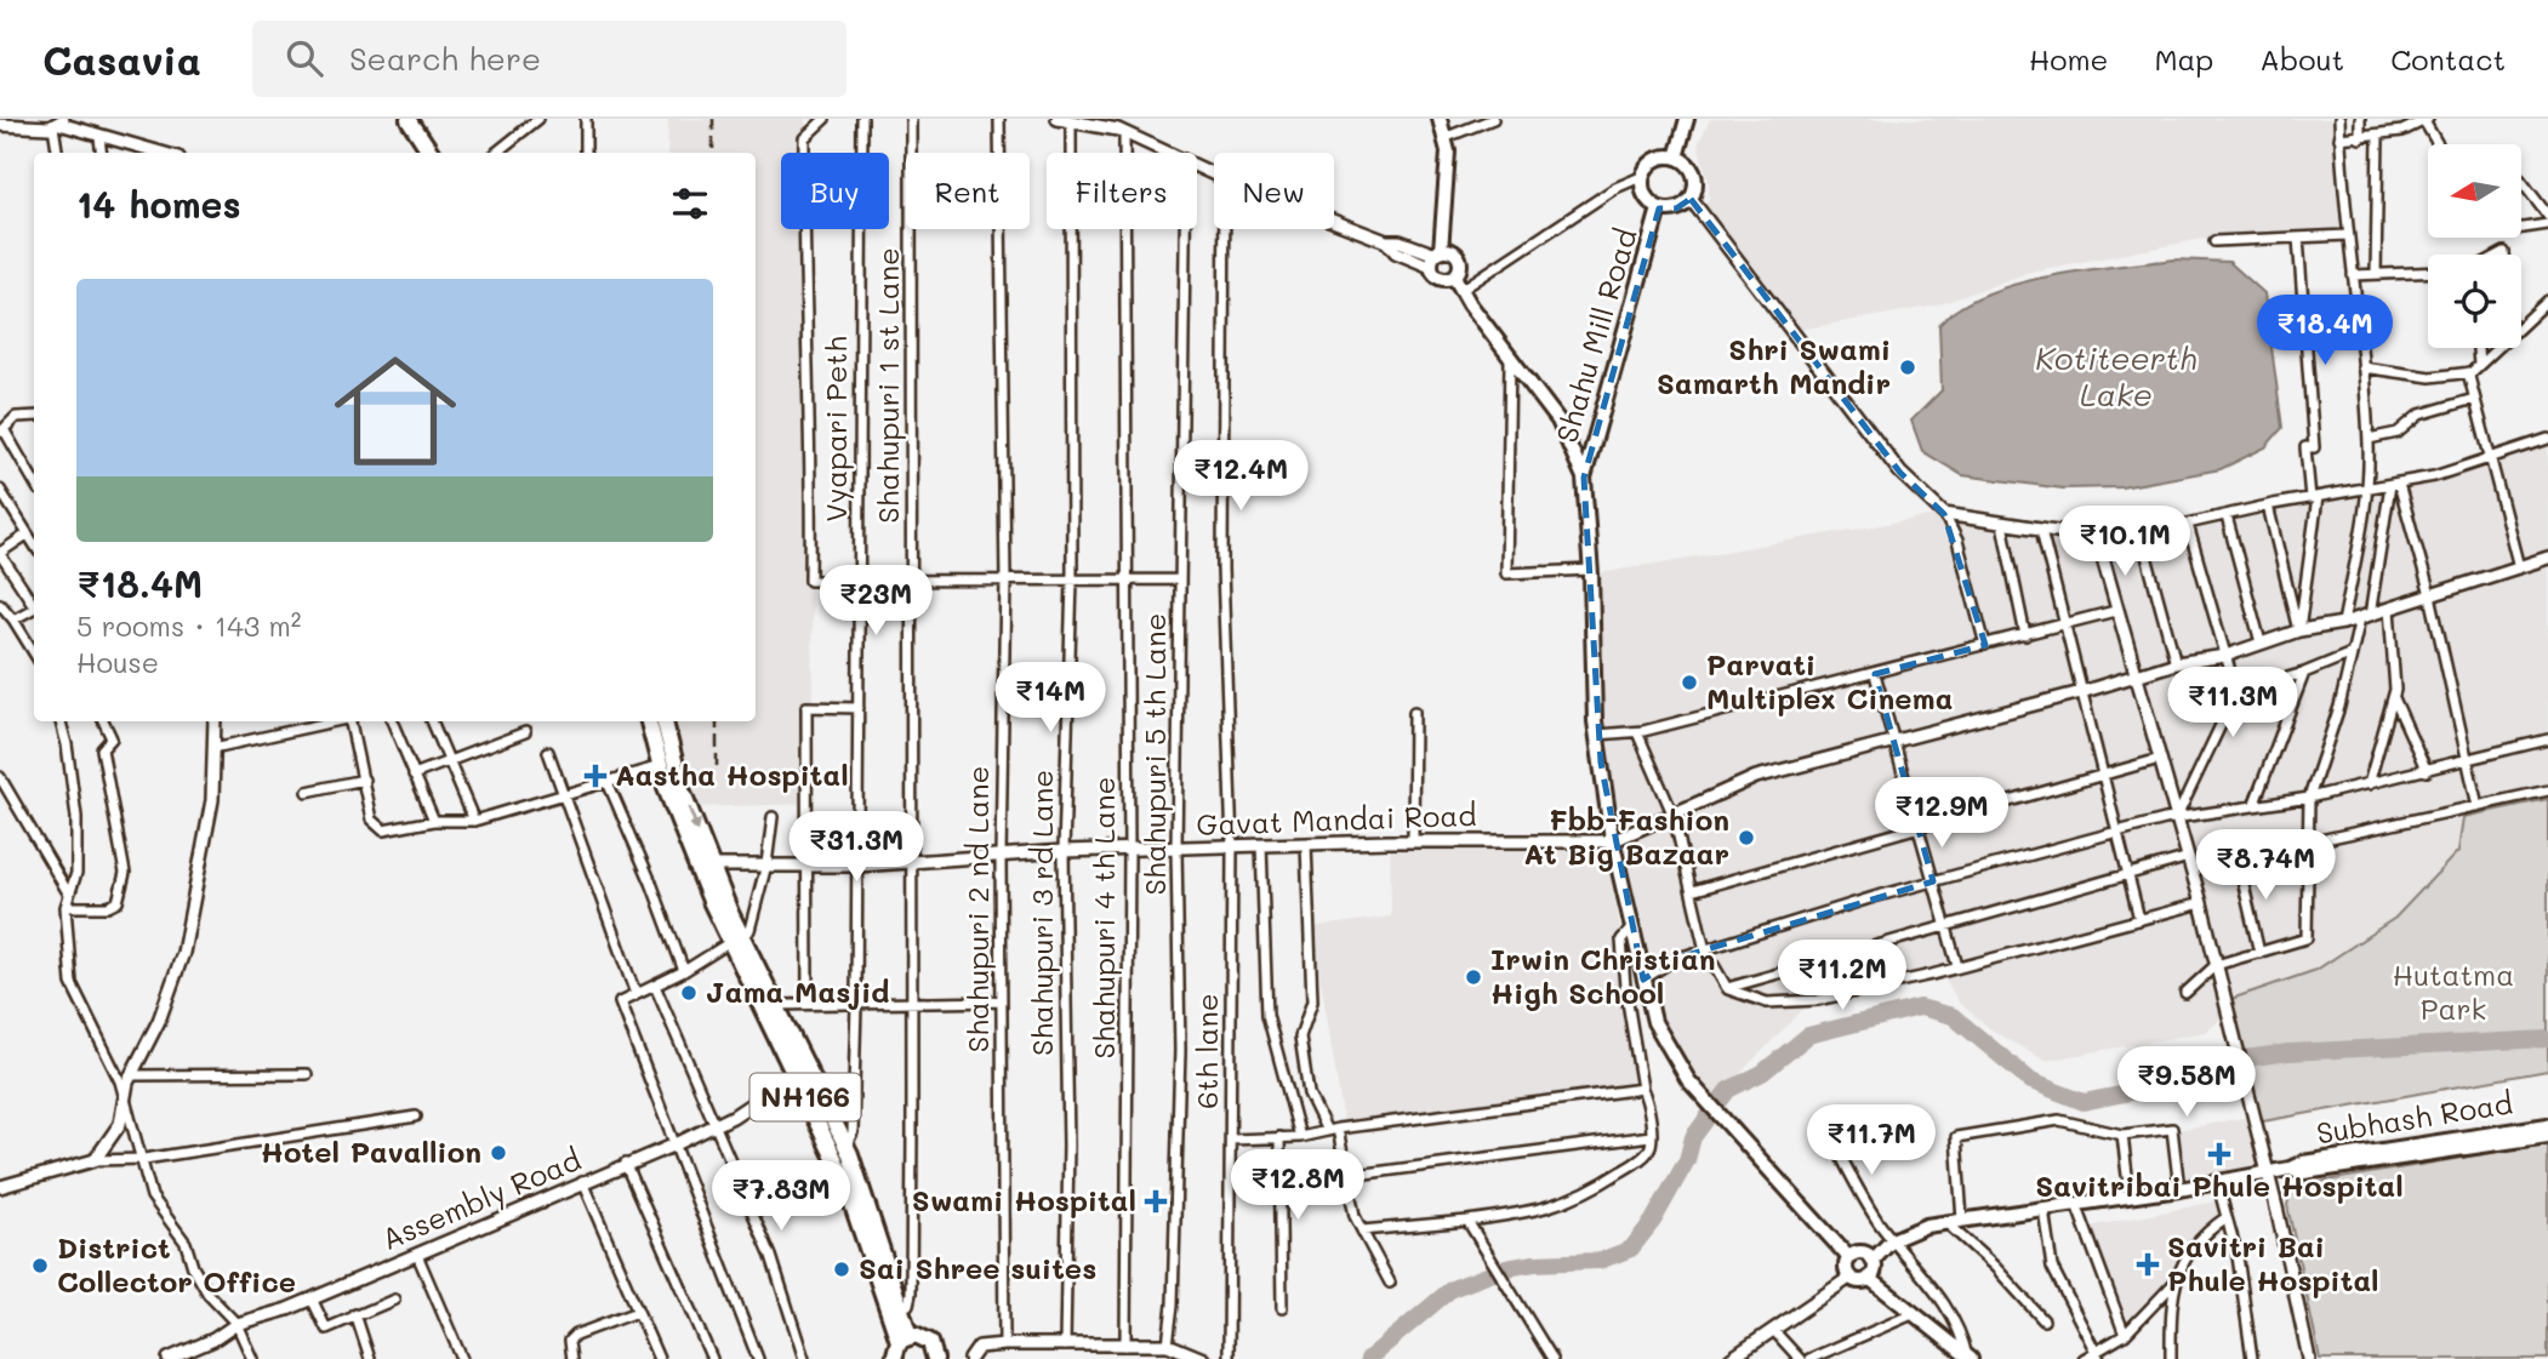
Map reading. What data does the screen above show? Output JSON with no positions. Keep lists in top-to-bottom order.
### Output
{
  "streets": {
    "highway": ["NH166"],
    "main road": ["Shahu Mill Road", "Subhash Road"],
    "street": [
      "Shahupuri 1 st Lane",
      "Vyapari Peth",
      "Shahupuri 5 th Lane",
      "Gavat Mandai Road",
      "Shahupuri 2 nd Lane",
      "Shahupuri 3 rd Lane",
      "Shahupuri 4 th Lane",
      "6th lane",
      "Assembly Road"
    ]
  },
  "crossings": [
    ["Shahupuri 1 st Lane", "NH166"],
    ["Vyapari Peth", "NH166"],
    ["Shahupuri 5 th Lane", "Gavat Mandai Road"],
    ["Gavat Mandai Road", "Shahupuri 2 nd Lane"],
    ["Gavat Mandai Road", "Shahupuri 3 rd Lane"],
    ["Gavat Mandai Road", "Shahupuri 4 th Lane"],
    ["Gavat Mandai Road", "6th lane"],
    ["NH166", "Assembly Road"]
  ],
  "water": ["Kotiteerth Lake"],
  "parks": ["Hutatma Park"],
  "places": {
    "other": [
      "Shri Swami Samarth Mandir",
      "Parvati Multiplex Cinema",
      "Fbb-Fashion At Big Bazaar",
      "Irwin Christian High School",
      "Jama Masjid",
      "Hotel Pavallion",
      "District Collector Office",
      "Sai Shree suites"
    ],
    "health": [
      "Aastha Hospital",
      "Savitribai Phule Hospital",
      "Swami Hospital",
      "Savitri Bai Phule Hospital"
    ]
  },
  "north": "left",
  "page": {
    "header": "Casavia",
    "search": "Search here",
    "nav": [
      "Home",
      "Map",
      "About",
      "Contact"
    ],
    "chip": [
      "Buy",
      "Rent",
      "Filters",
      "New"
    ],
    "heading": "14 homes",
    "list": [
      {
        "name": "₹18.4M",
        "note": "5 rooms · 143 m² · House"
      }
    ],
    "price": [
      "₹18.4M",
      "₹12.4M",
      "₹10.1M",
      "₹23M",
      "₹14M",
      "₹11.3M",
      "₹12.9M",
      "₹31.3M",
      "₹8.74M",
      "₹11.2M",
      "₹9.58M",
      "₹11.7M",
      "₹12.8M",
      "₹7.83M"
    ]
  }
}
